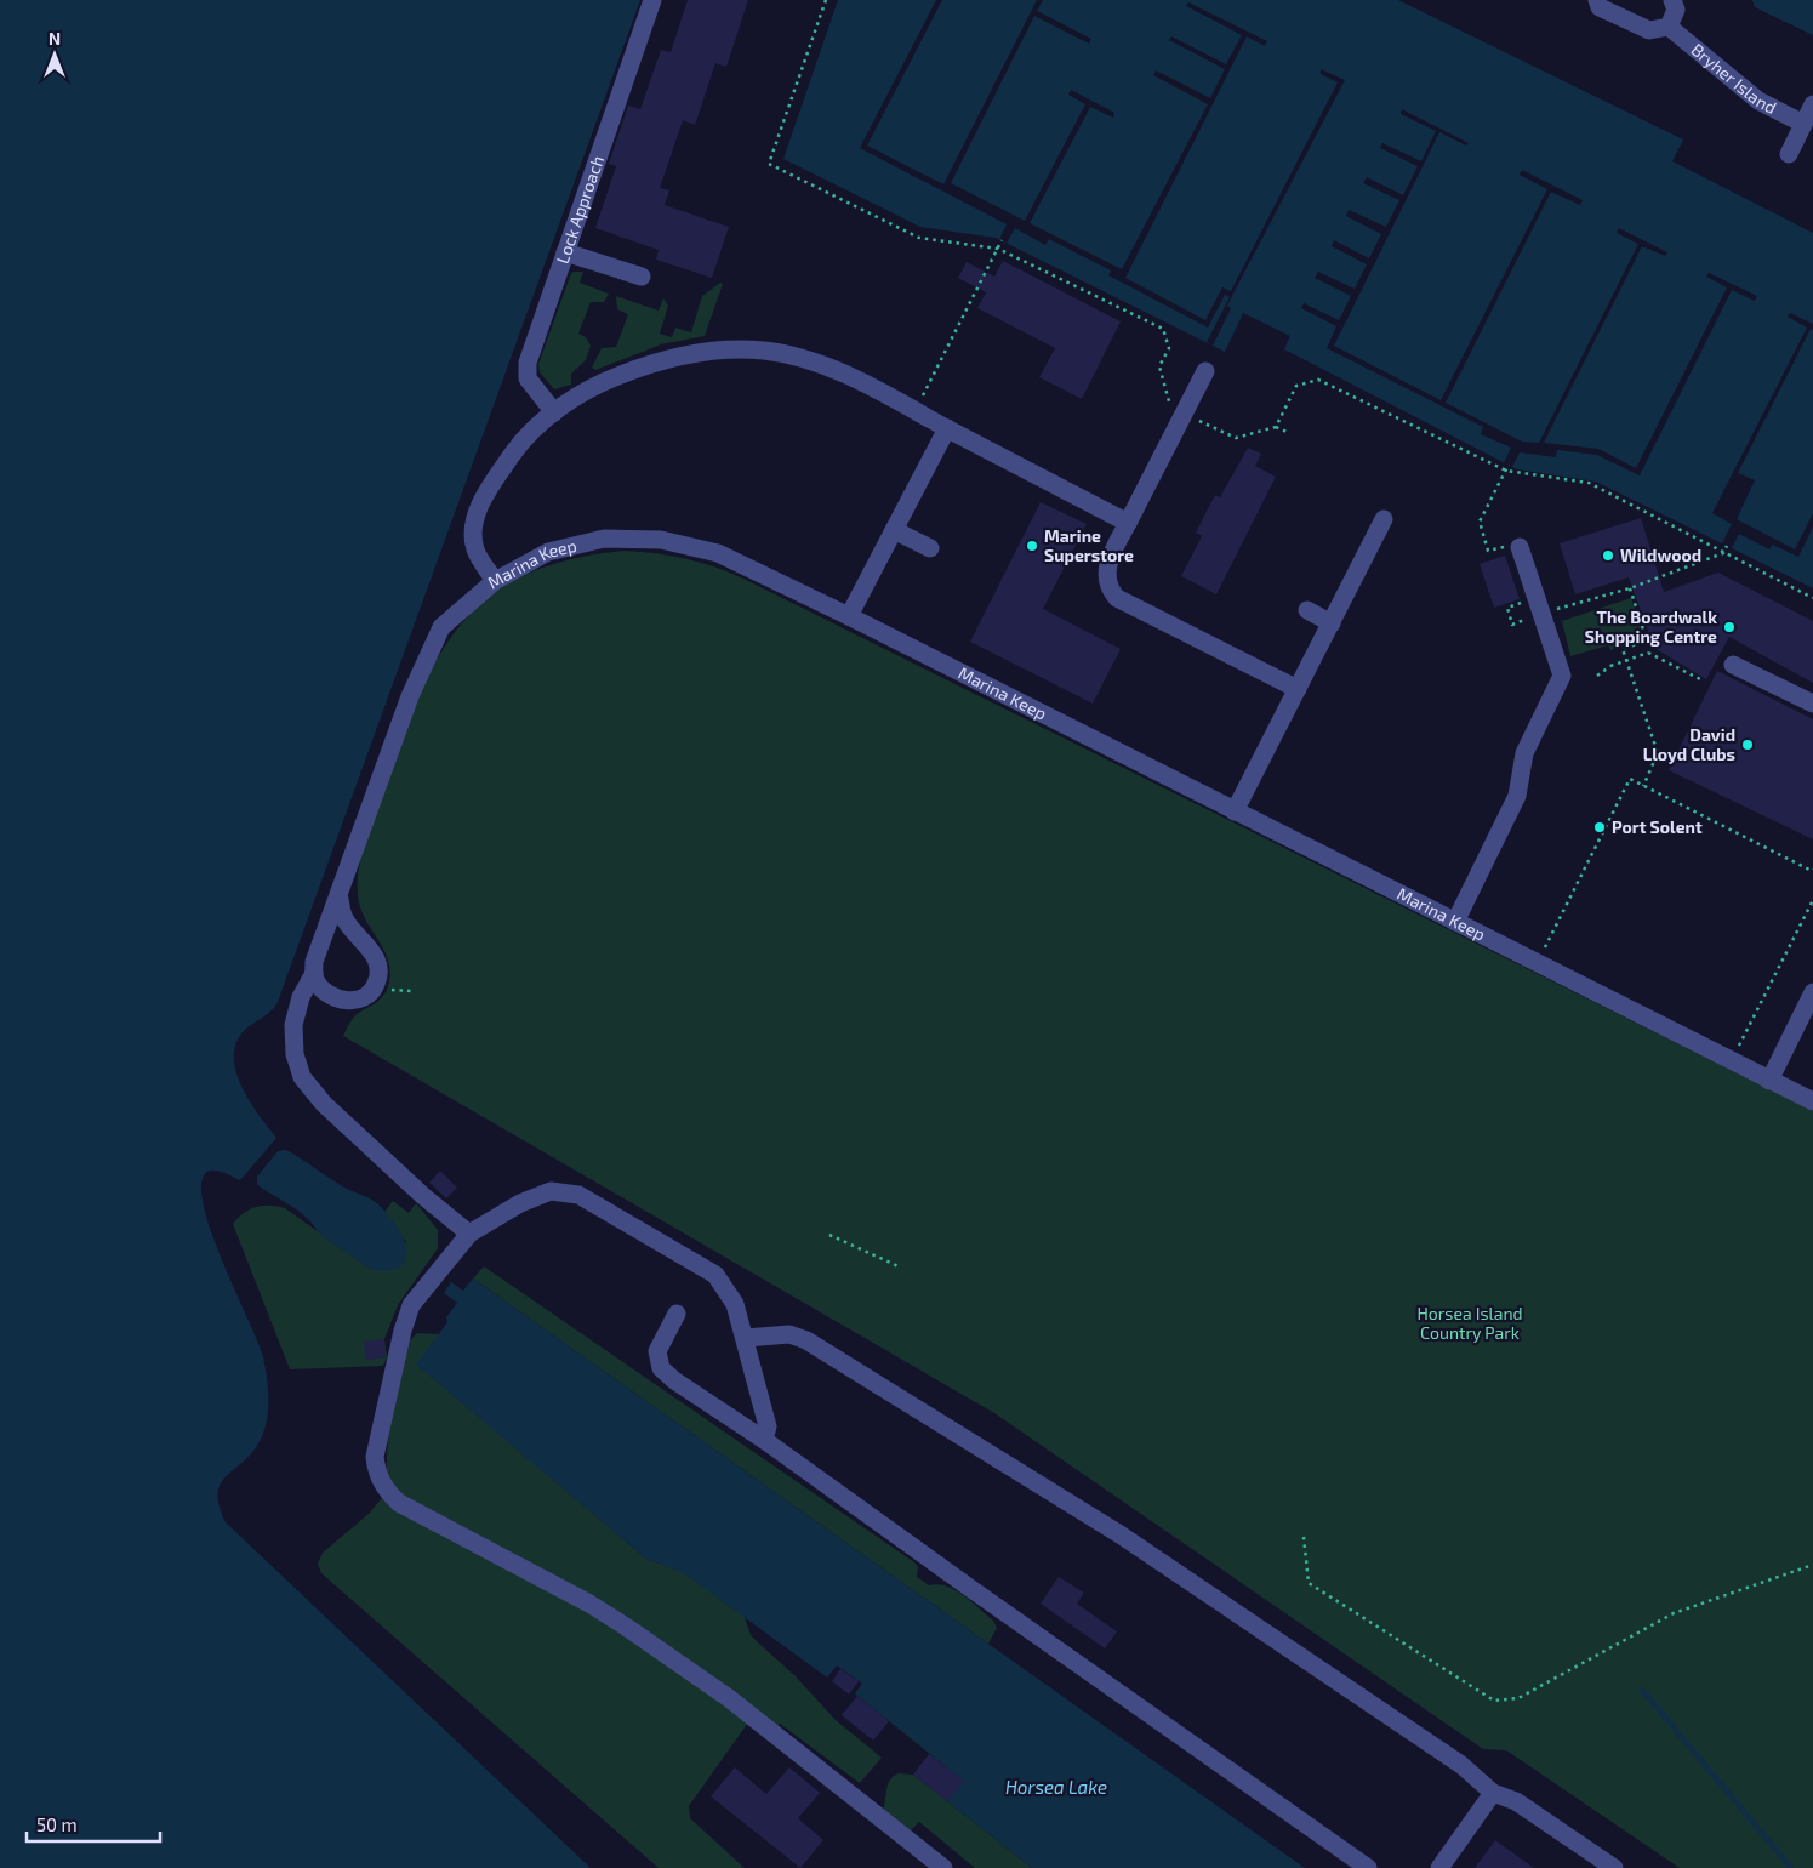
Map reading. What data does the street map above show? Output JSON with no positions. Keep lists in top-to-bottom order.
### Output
{
  "streets": {
    "street": ["Bryher Island", "Lock Approach", "Marina Keep"]
  },
  "water": ["Horsea Lake"],
  "parks": ["Horsea Island Country Park"],
  "places": [
    "Marine Superstore",
    "Wildwood",
    "The Boardwalk Shopping Centre",
    "David Lloyd Clubs",
    "Port Solent"
  ],
  "scale_bar": "50 m",
  "north": "top"
}
